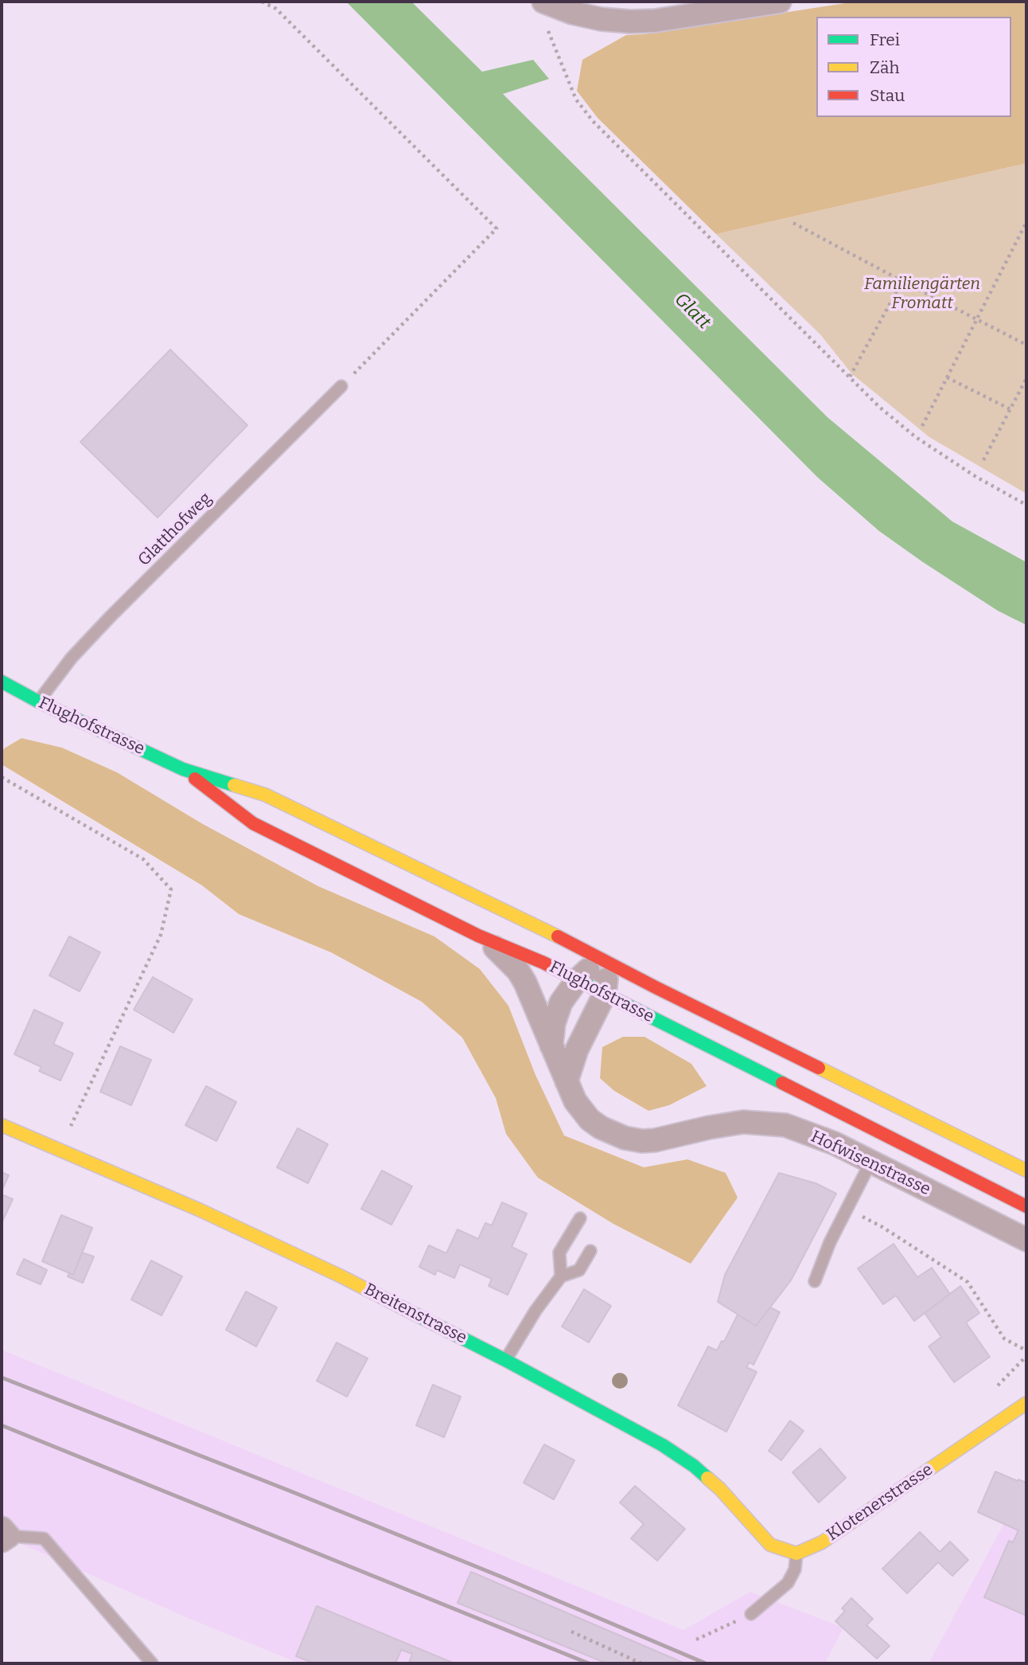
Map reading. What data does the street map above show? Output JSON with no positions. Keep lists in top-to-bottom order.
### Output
{
  "streets": {
    "main road": ["Flughofstrasse", "Breitenstrasse", "Klotenerstrasse"],
    "street": ["Hofwisenstrasse"],
    "lane": ["Glatthofweg"]
  },
  "crossings": [
    ["Glatthofweg", "Flughofstrasse"],
    ["Flughofstrasse", "Hofwisenstrasse"],
    ["Breitenstrasse", "Klotenerstrasse"]
  ],
  "water": ["Glatt"],
  "parks": ["Familiengärten Fromatt"],
  "legend": ["Frei", "Zäh", "Stau"]
}
